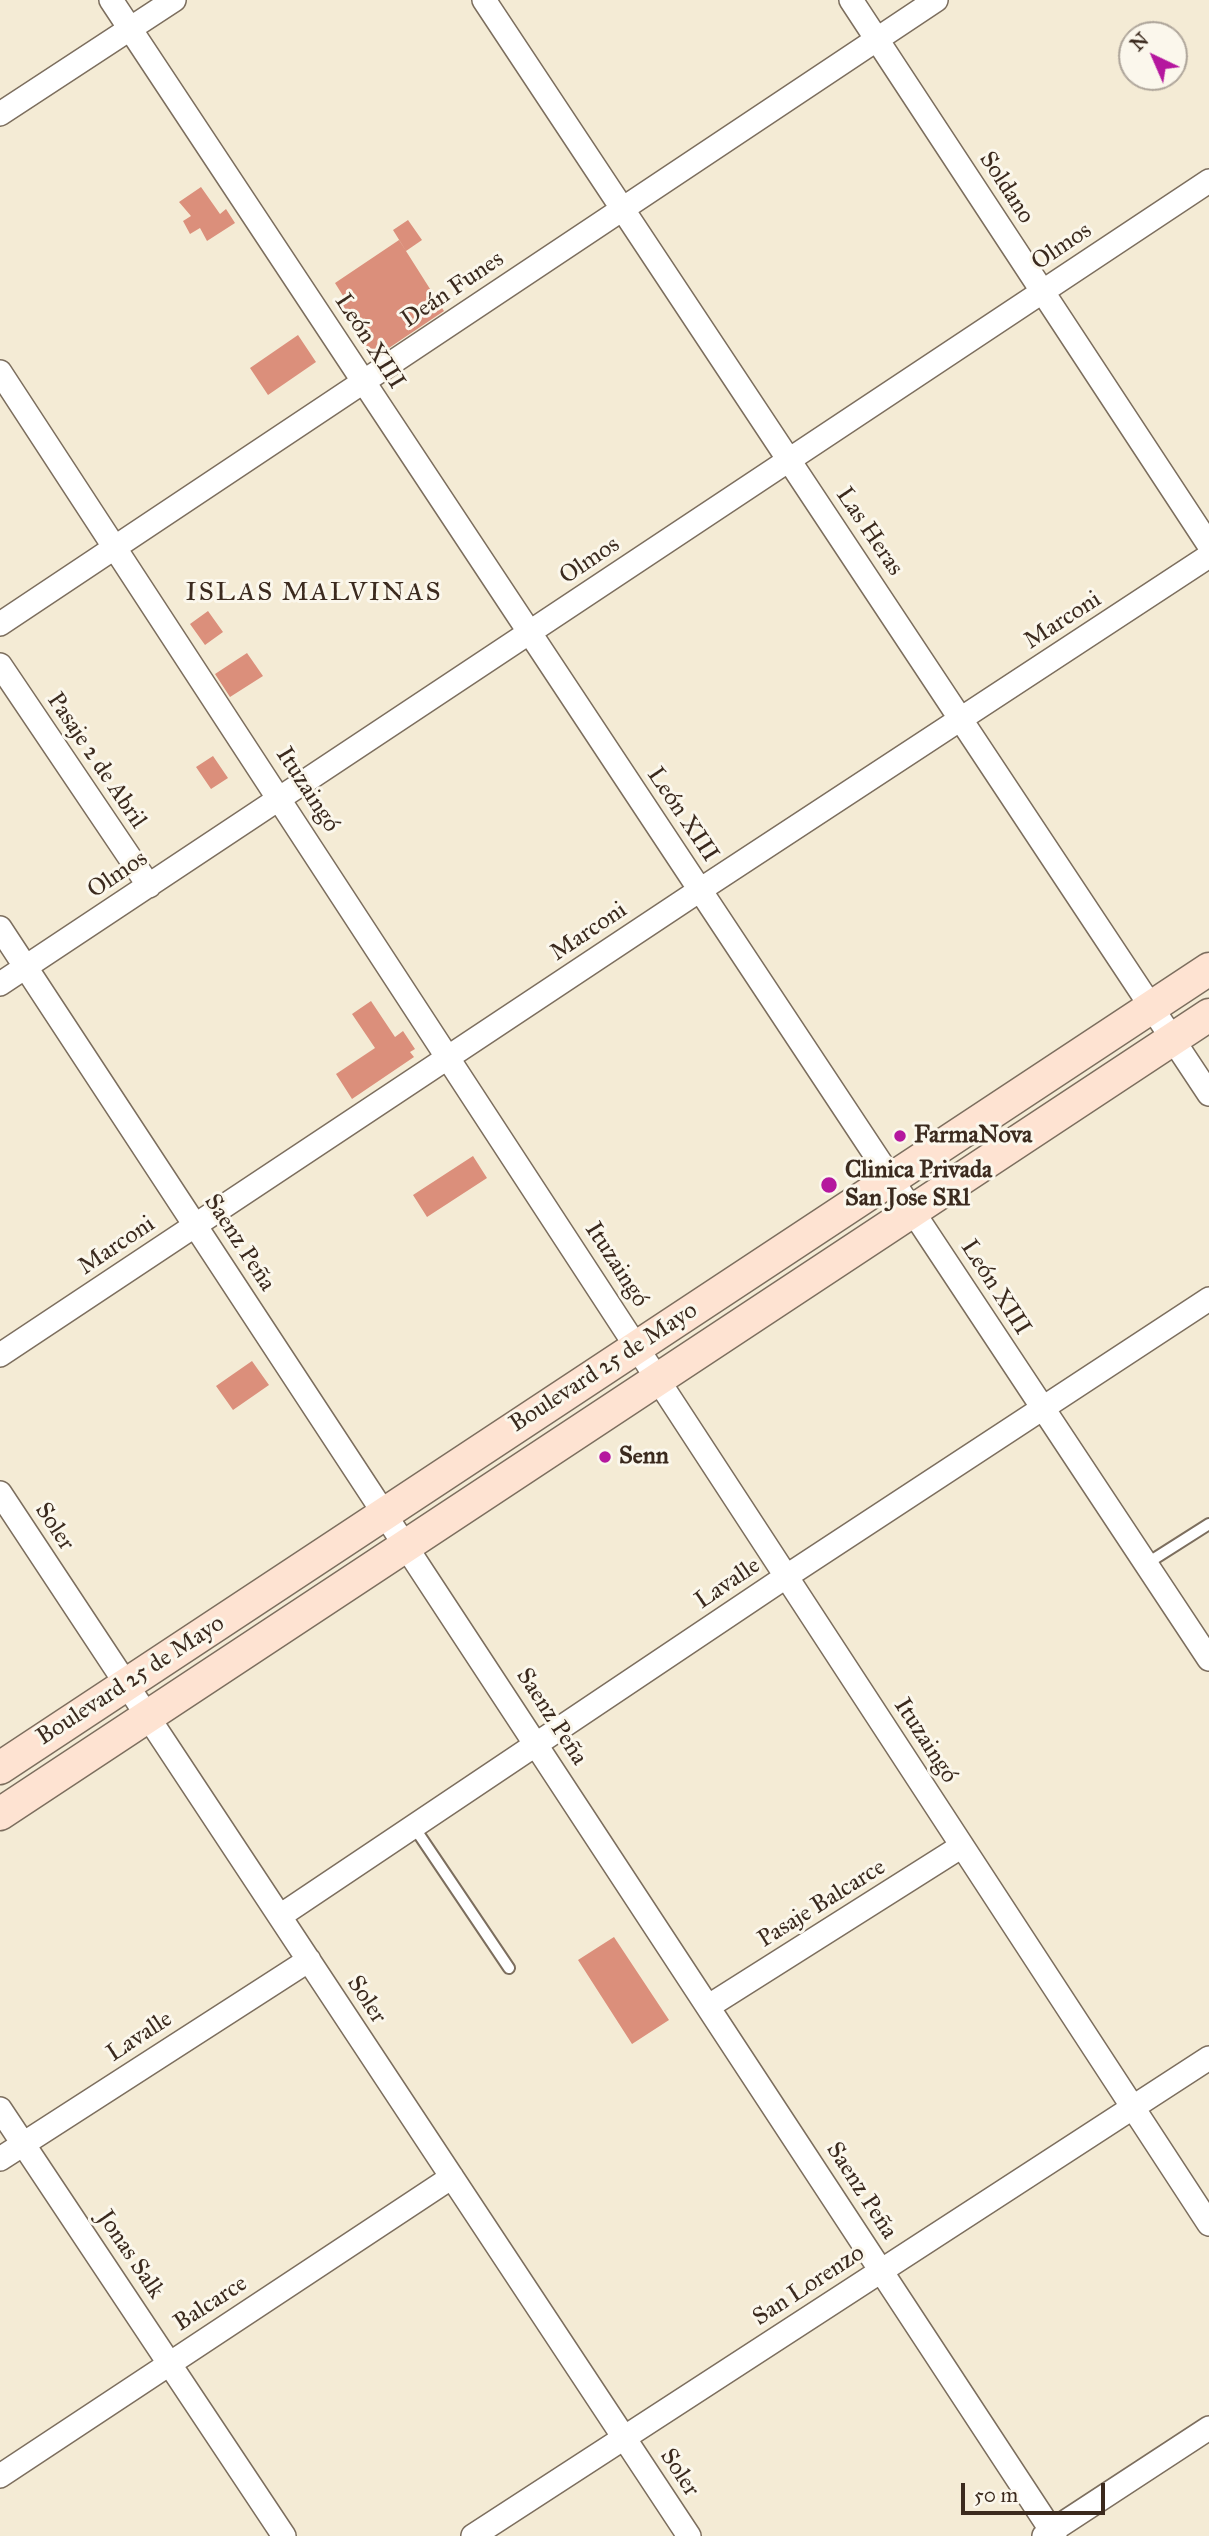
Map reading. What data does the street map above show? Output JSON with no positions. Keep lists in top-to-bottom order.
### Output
{
  "streets": {
    "street": [
      "Soldano",
      "Olmos",
      "Deán Funes",
      "León XIII",
      "Las Heras",
      "Marconi",
      "Pasaje 2 de Abril",
      "Ituzaingó",
      "Saenz Peña",
      "Boulevard 25 de Mayo",
      "Soler",
      "Lavalle",
      "Pasaje Balcarce",
      "Jonas Salk",
      "San Lorenzo",
      "Balcarce"
    ]
  },
  "crossings": [
    ["Soldano", "Olmos"],
    ["Soldano", "Deán Funes"],
    ["Olmos", "León XIII"],
    ["Olmos", "Las Heras"],
    ["Olmos", "Pasaje 2 de Abril"],
    ["Olmos", "Ituzaingó"],
    ["Olmos", "Saenz Peña"],
    ["Deán Funes", "León XIII"],
    ["Deán Funes", "Las Heras"],
    ["Deán Funes", "Ituzaingó"],
    ["León XIII", "Marconi"],
    ["León XIII", "Boulevard 25 de Mayo"],
    ["León XIII", "Lavalle"],
    ["Las Heras", "Marconi"],
    ["Las Heras", "Boulevard 25 de Mayo"],
    ["Marconi", "Ituzaingó"],
    ["Marconi", "Saenz Peña"],
    ["Ituzaingó", "Boulevard 25 de Mayo"],
    ["Ituzaingó", "Lavalle"],
    ["Ituzaingó", "Pasaje Balcarce"],
    ["Ituzaingó", "San Lorenzo"],
    ["Saenz Peña", "Boulevard 25 de Mayo"],
    ["Saenz Peña", "Lavalle"],
    ["Saenz Peña", "Pasaje Balcarce"],
    ["Saenz Peña", "San Lorenzo"],
    ["Boulevard 25 de Mayo", "Soler"],
    ["Soler", "Lavalle"],
    ["Soler", "San Lorenzo"],
    ["Soler", "Balcarce"],
    ["Lavalle", "Jonas Salk"],
    ["Jonas Salk", "Balcarce"]
  ],
  "districts": ["ISLAS MALVINAS"],
  "places": ["FarmaNova", "Clinica Privada San Jose SRl", "Senn"],
  "scale_bar": "50 m",
  "north": "top left"
}
